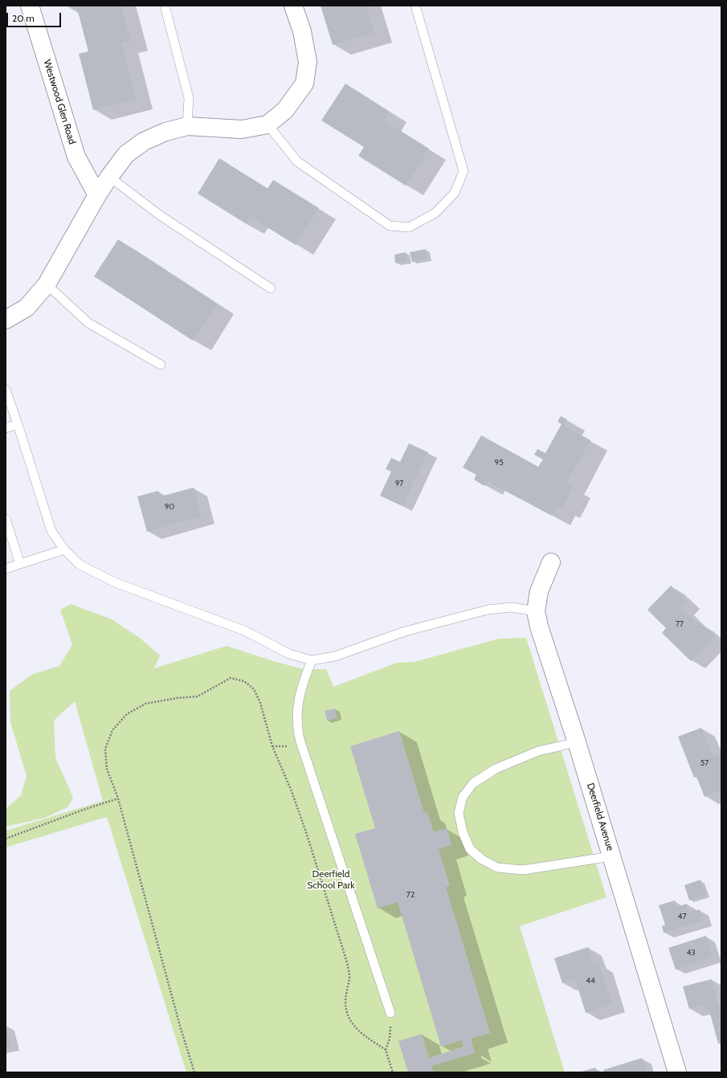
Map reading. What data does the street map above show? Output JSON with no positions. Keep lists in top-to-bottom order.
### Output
{
  "streets": {
    "street": ["Westwood Glen Road", "Deerfield Avenue"]
  },
  "parks": ["Deerfield School Park"],
  "house_numbers": [
    "95",
    "97",
    "90",
    "77",
    "57",
    "72",
    "47",
    "43",
    "44"
  ],
  "scale_bar": "20 m"
}
